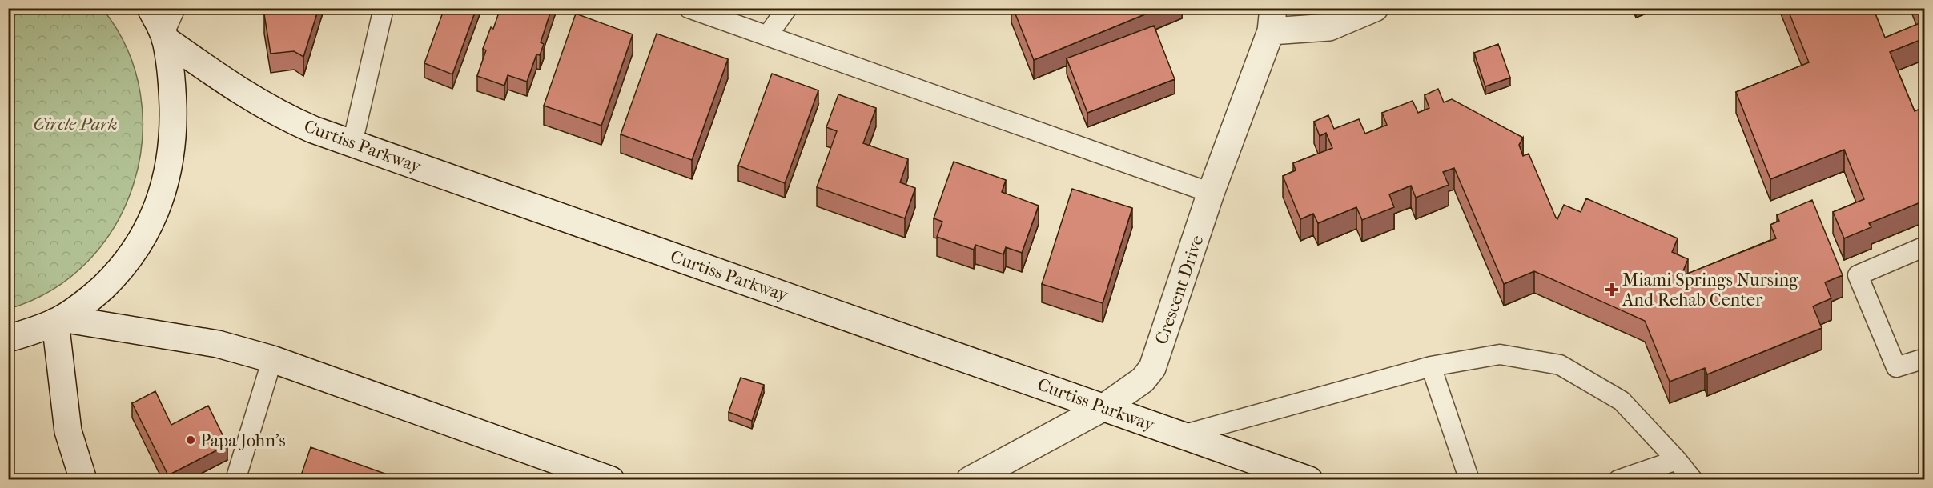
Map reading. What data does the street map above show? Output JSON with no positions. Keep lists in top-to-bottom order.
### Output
{
  "streets": {
    "main road": ["Curtiss Parkway", "Crescent Drive"]
  },
  "crossings": [
    ["Curtiss Parkway", "Crescent Drive"]
  ],
  "parks": ["Circle Park"],
  "places": {
    "health": ["Miami Springs Nursing And Rehab Center"],
    "other": ["Papa John's"]
  }
}
